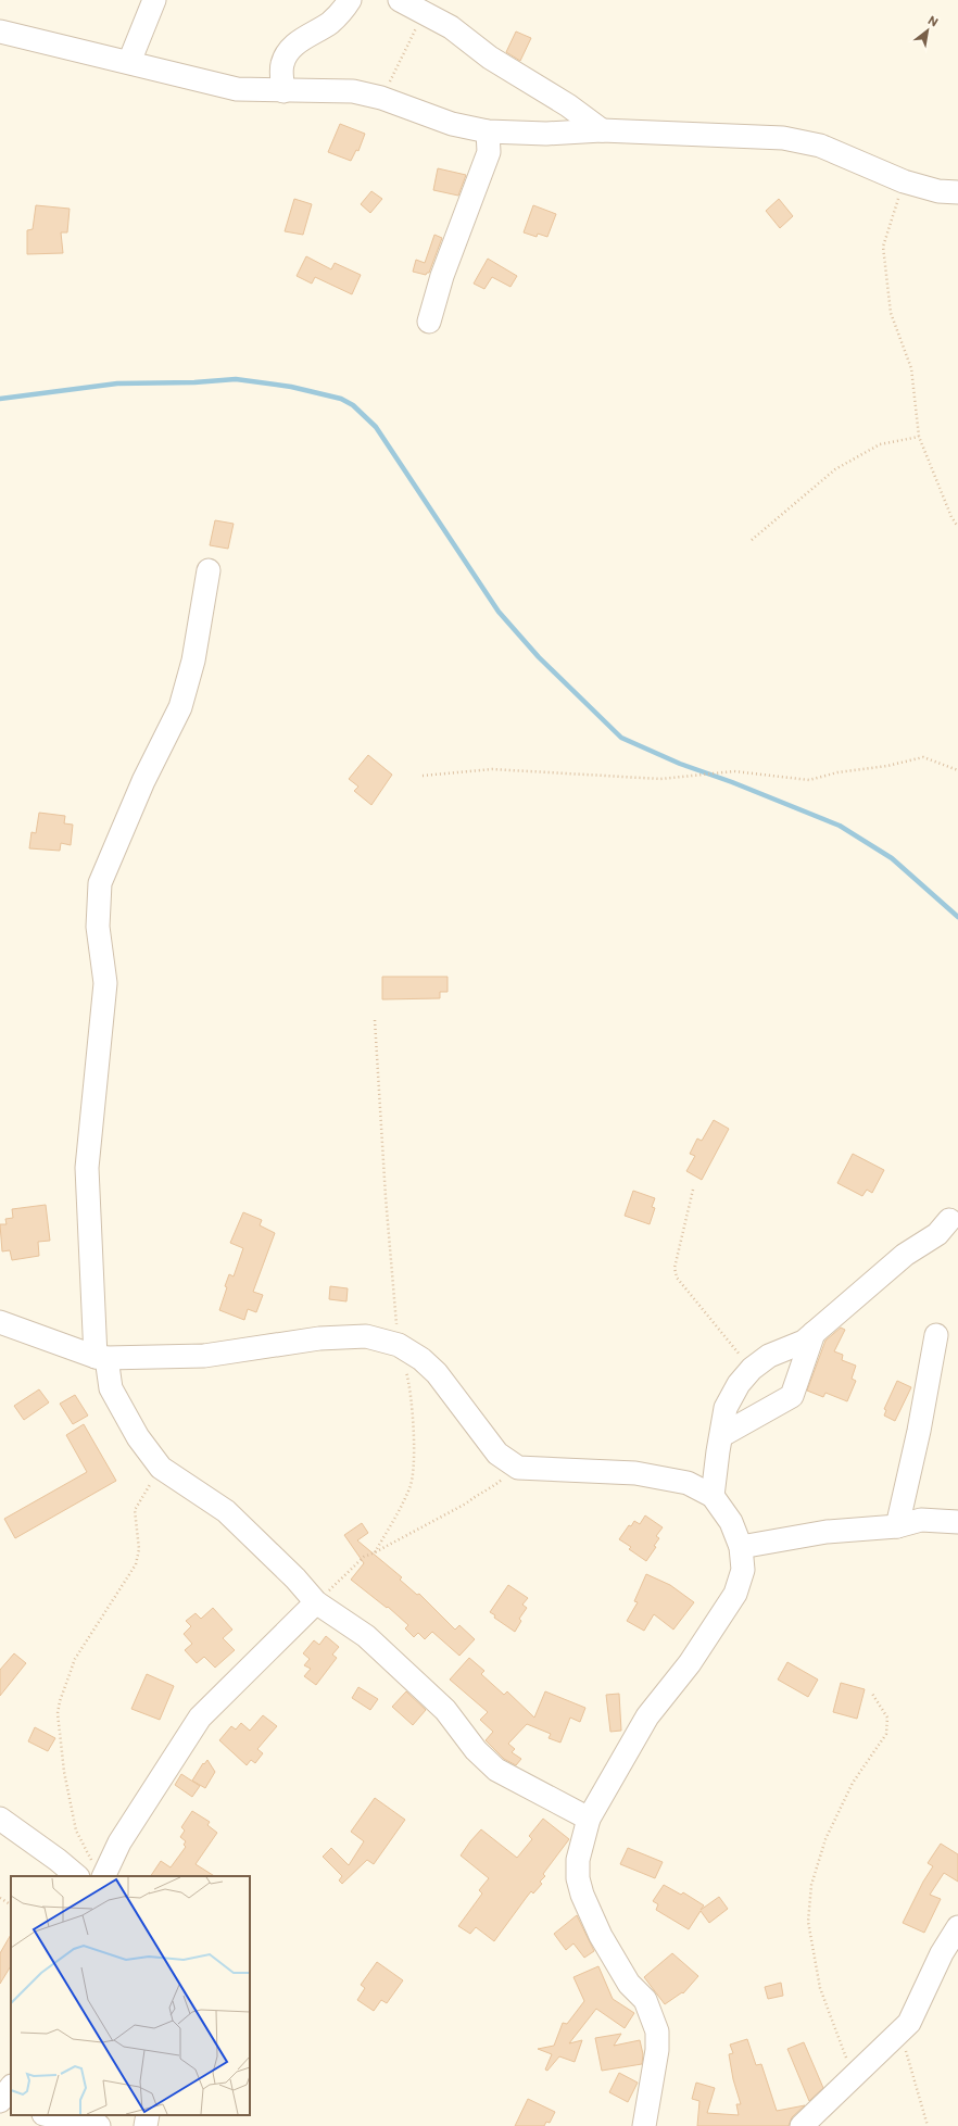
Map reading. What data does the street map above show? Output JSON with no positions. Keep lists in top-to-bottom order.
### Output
{
  "north": "top right"
}
